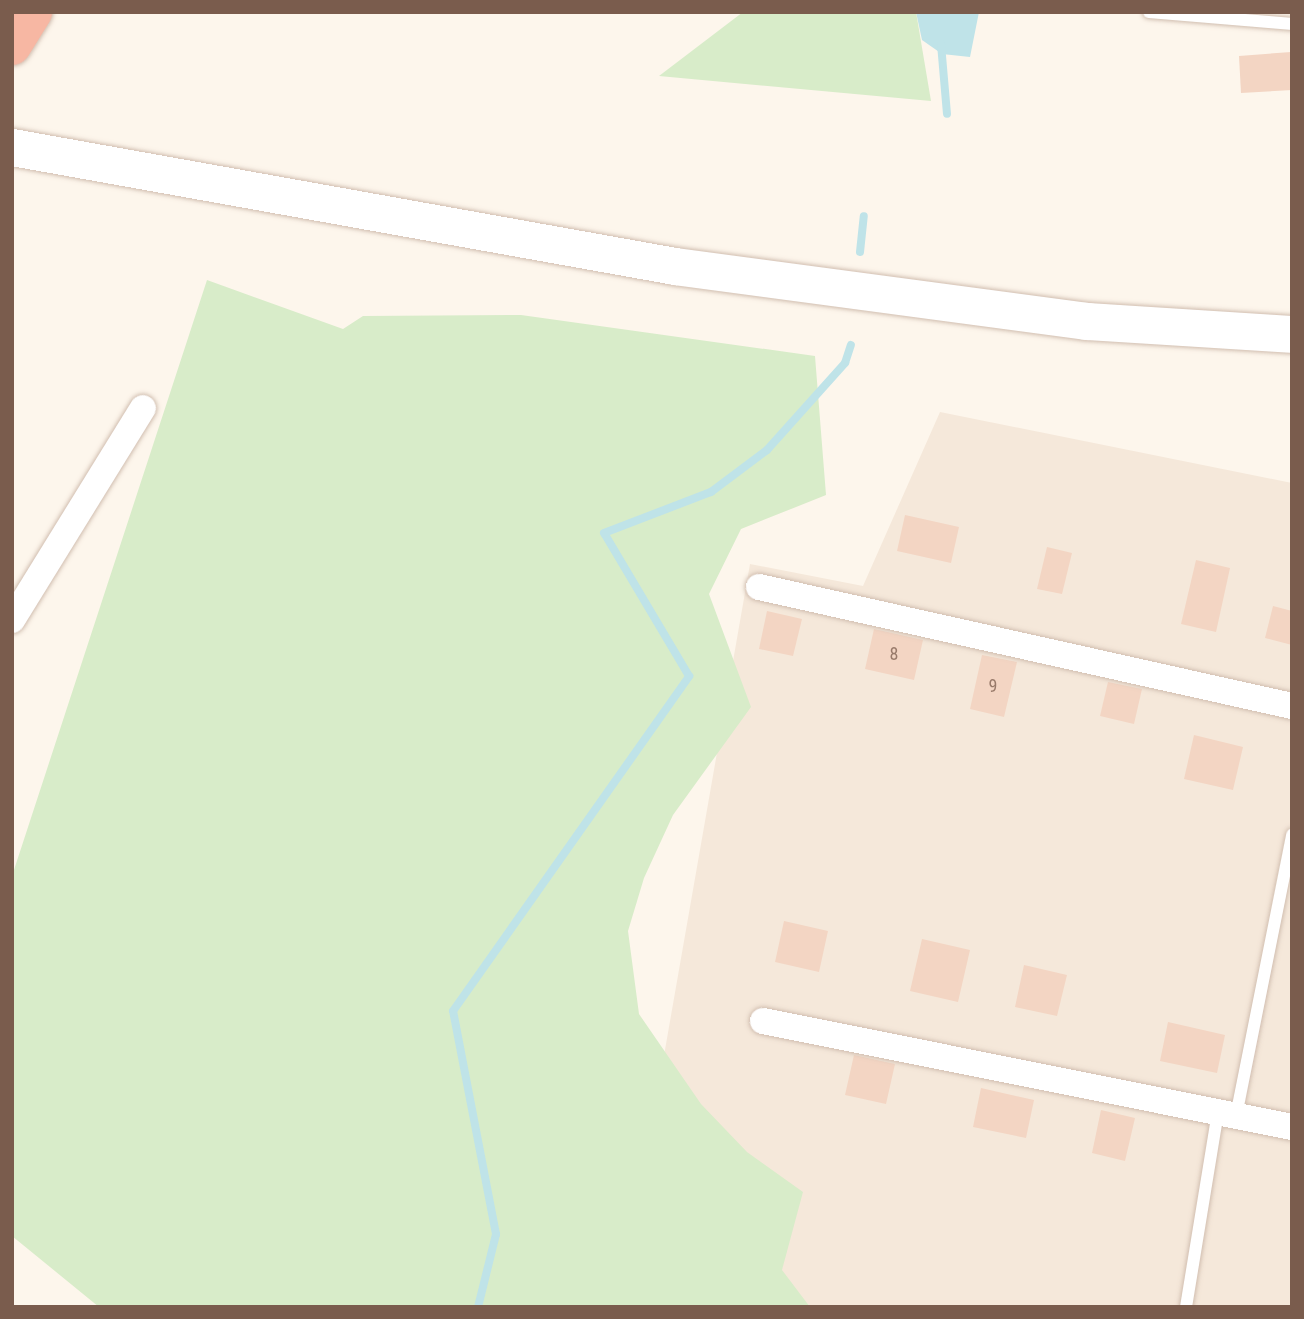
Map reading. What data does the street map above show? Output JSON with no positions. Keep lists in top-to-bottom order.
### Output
{
  "house_numbers": ["8", "9"]
}
